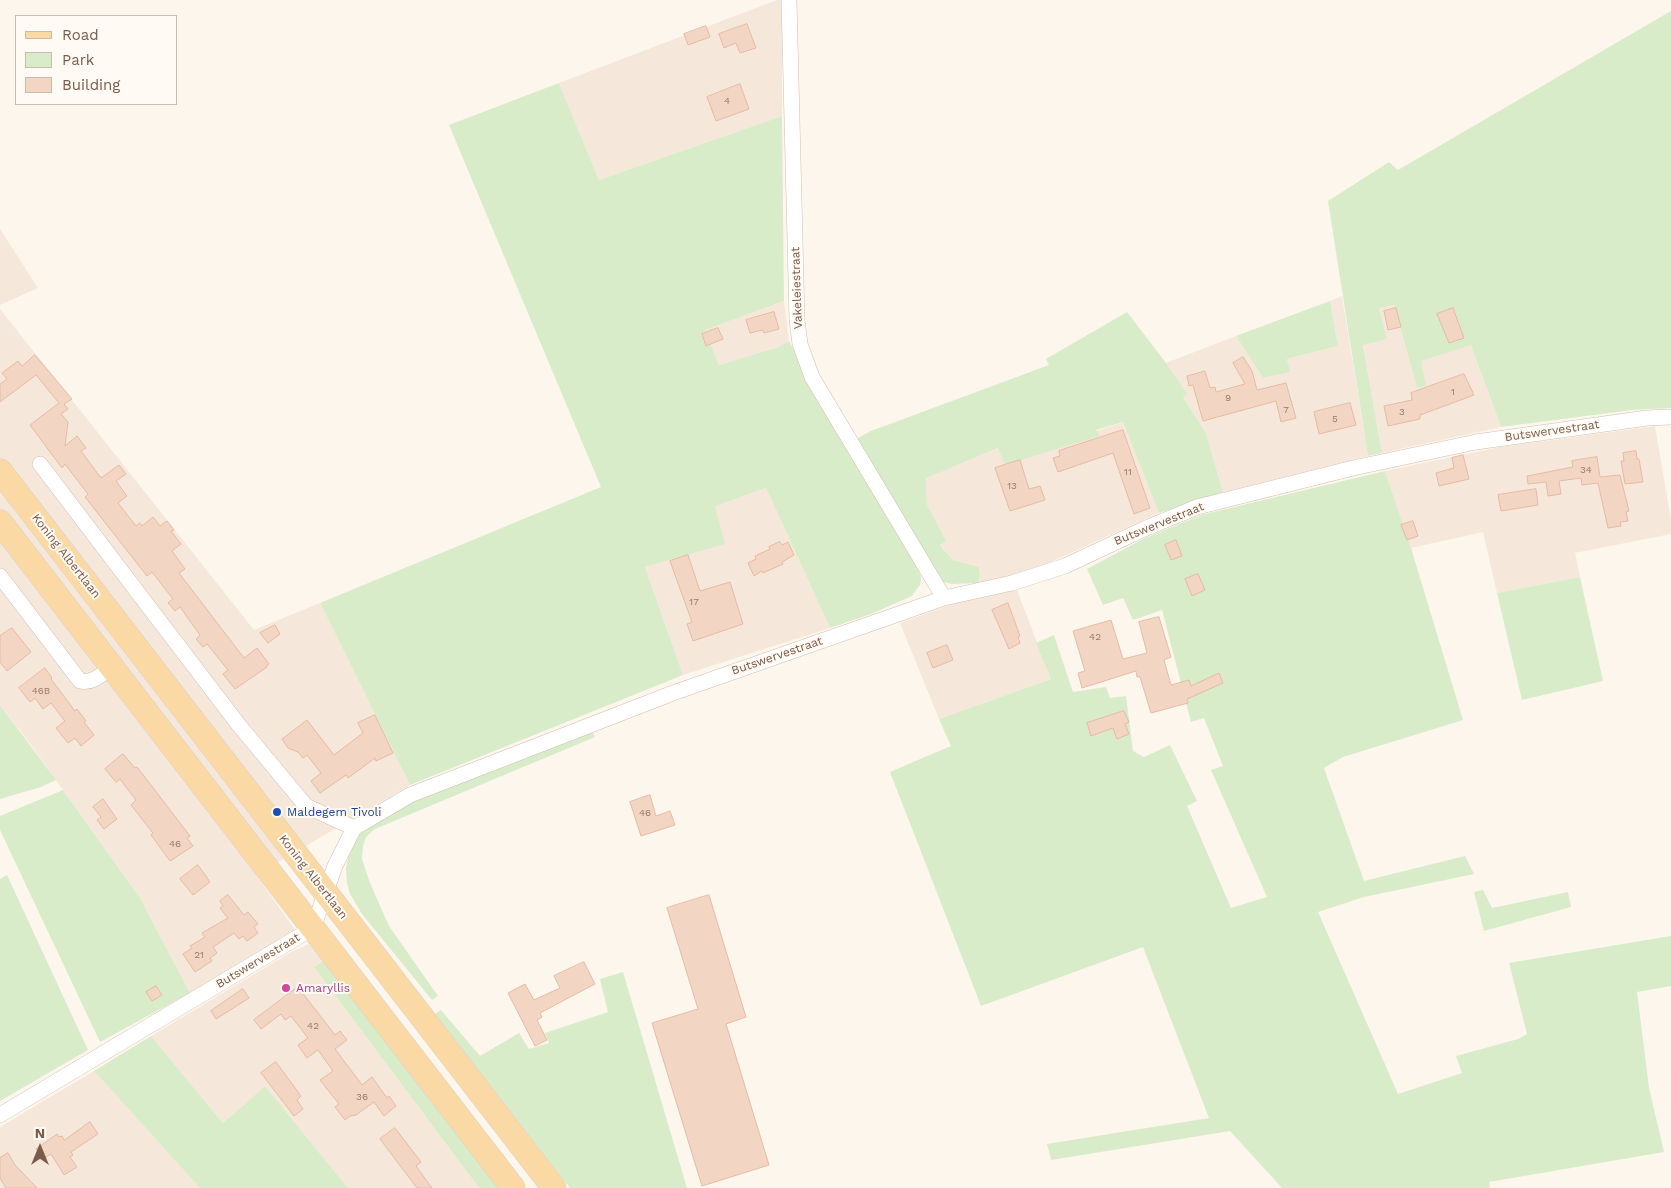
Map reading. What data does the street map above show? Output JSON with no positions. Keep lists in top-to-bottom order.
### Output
{
  "streets": {
    "main road": ["Koning Albertlaan"],
    "street": ["Vakeleiestraat", "Butswervestraat"]
  },
  "crossings": [
    ["Vakeleiestraat", "Butswervestraat"],
    ["Butswervestraat", "Koning Albertlaan"]
  ],
  "places": ["Maldegem Tivoli", "Amaryllis"],
  "house_numbers": [
    "4",
    "1",
    "9",
    "7",
    "3",
    "5",
    "34",
    "11",
    "13",
    "17",
    "42",
    "46B",
    "46",
    "46",
    "21",
    "42",
    "36"
  ],
  "legend": ["Road", "Park", "Building"],
  "north": "top"
}
